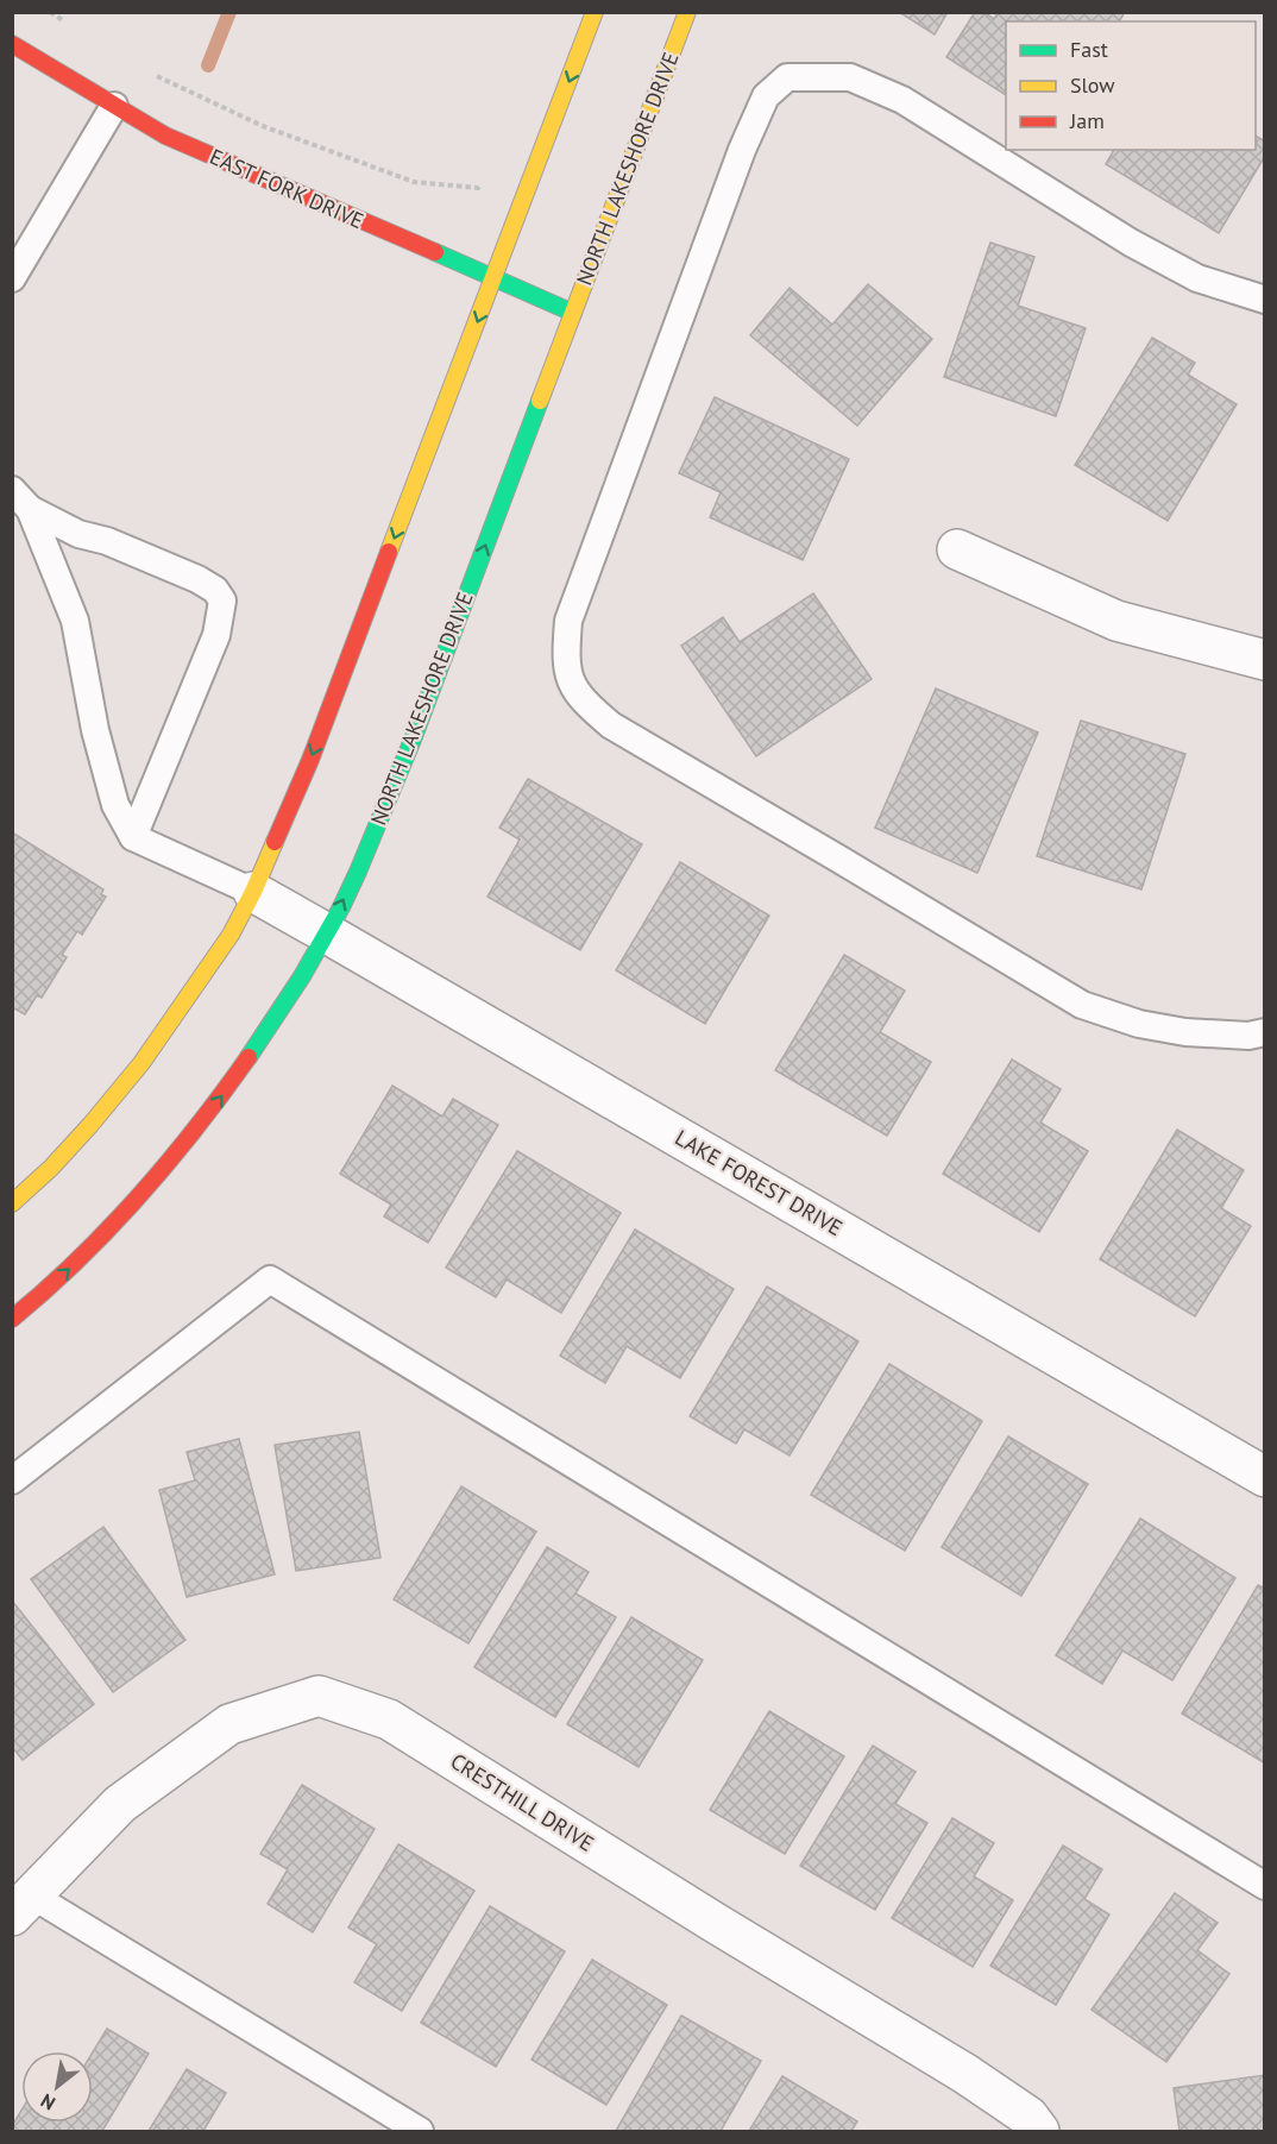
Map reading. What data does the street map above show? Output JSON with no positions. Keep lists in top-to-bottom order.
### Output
{
  "streets": {
    "main road": ["NORTH LAKESHORE DRIVE", "EAST FORK DRIVE"],
    "street": ["LAKE FOREST DRIVE", "CRESTHILL DRIVE"]
  },
  "crossings": [
    ["NORTH LAKESHORE DRIVE", "EAST FORK DRIVE"],
    ["NORTH LAKESHORE DRIVE", "LAKE FOREST DRIVE"]
  ],
  "legend": ["Fast", "Slow", "Jam"],
  "north": "bottom left"
}
